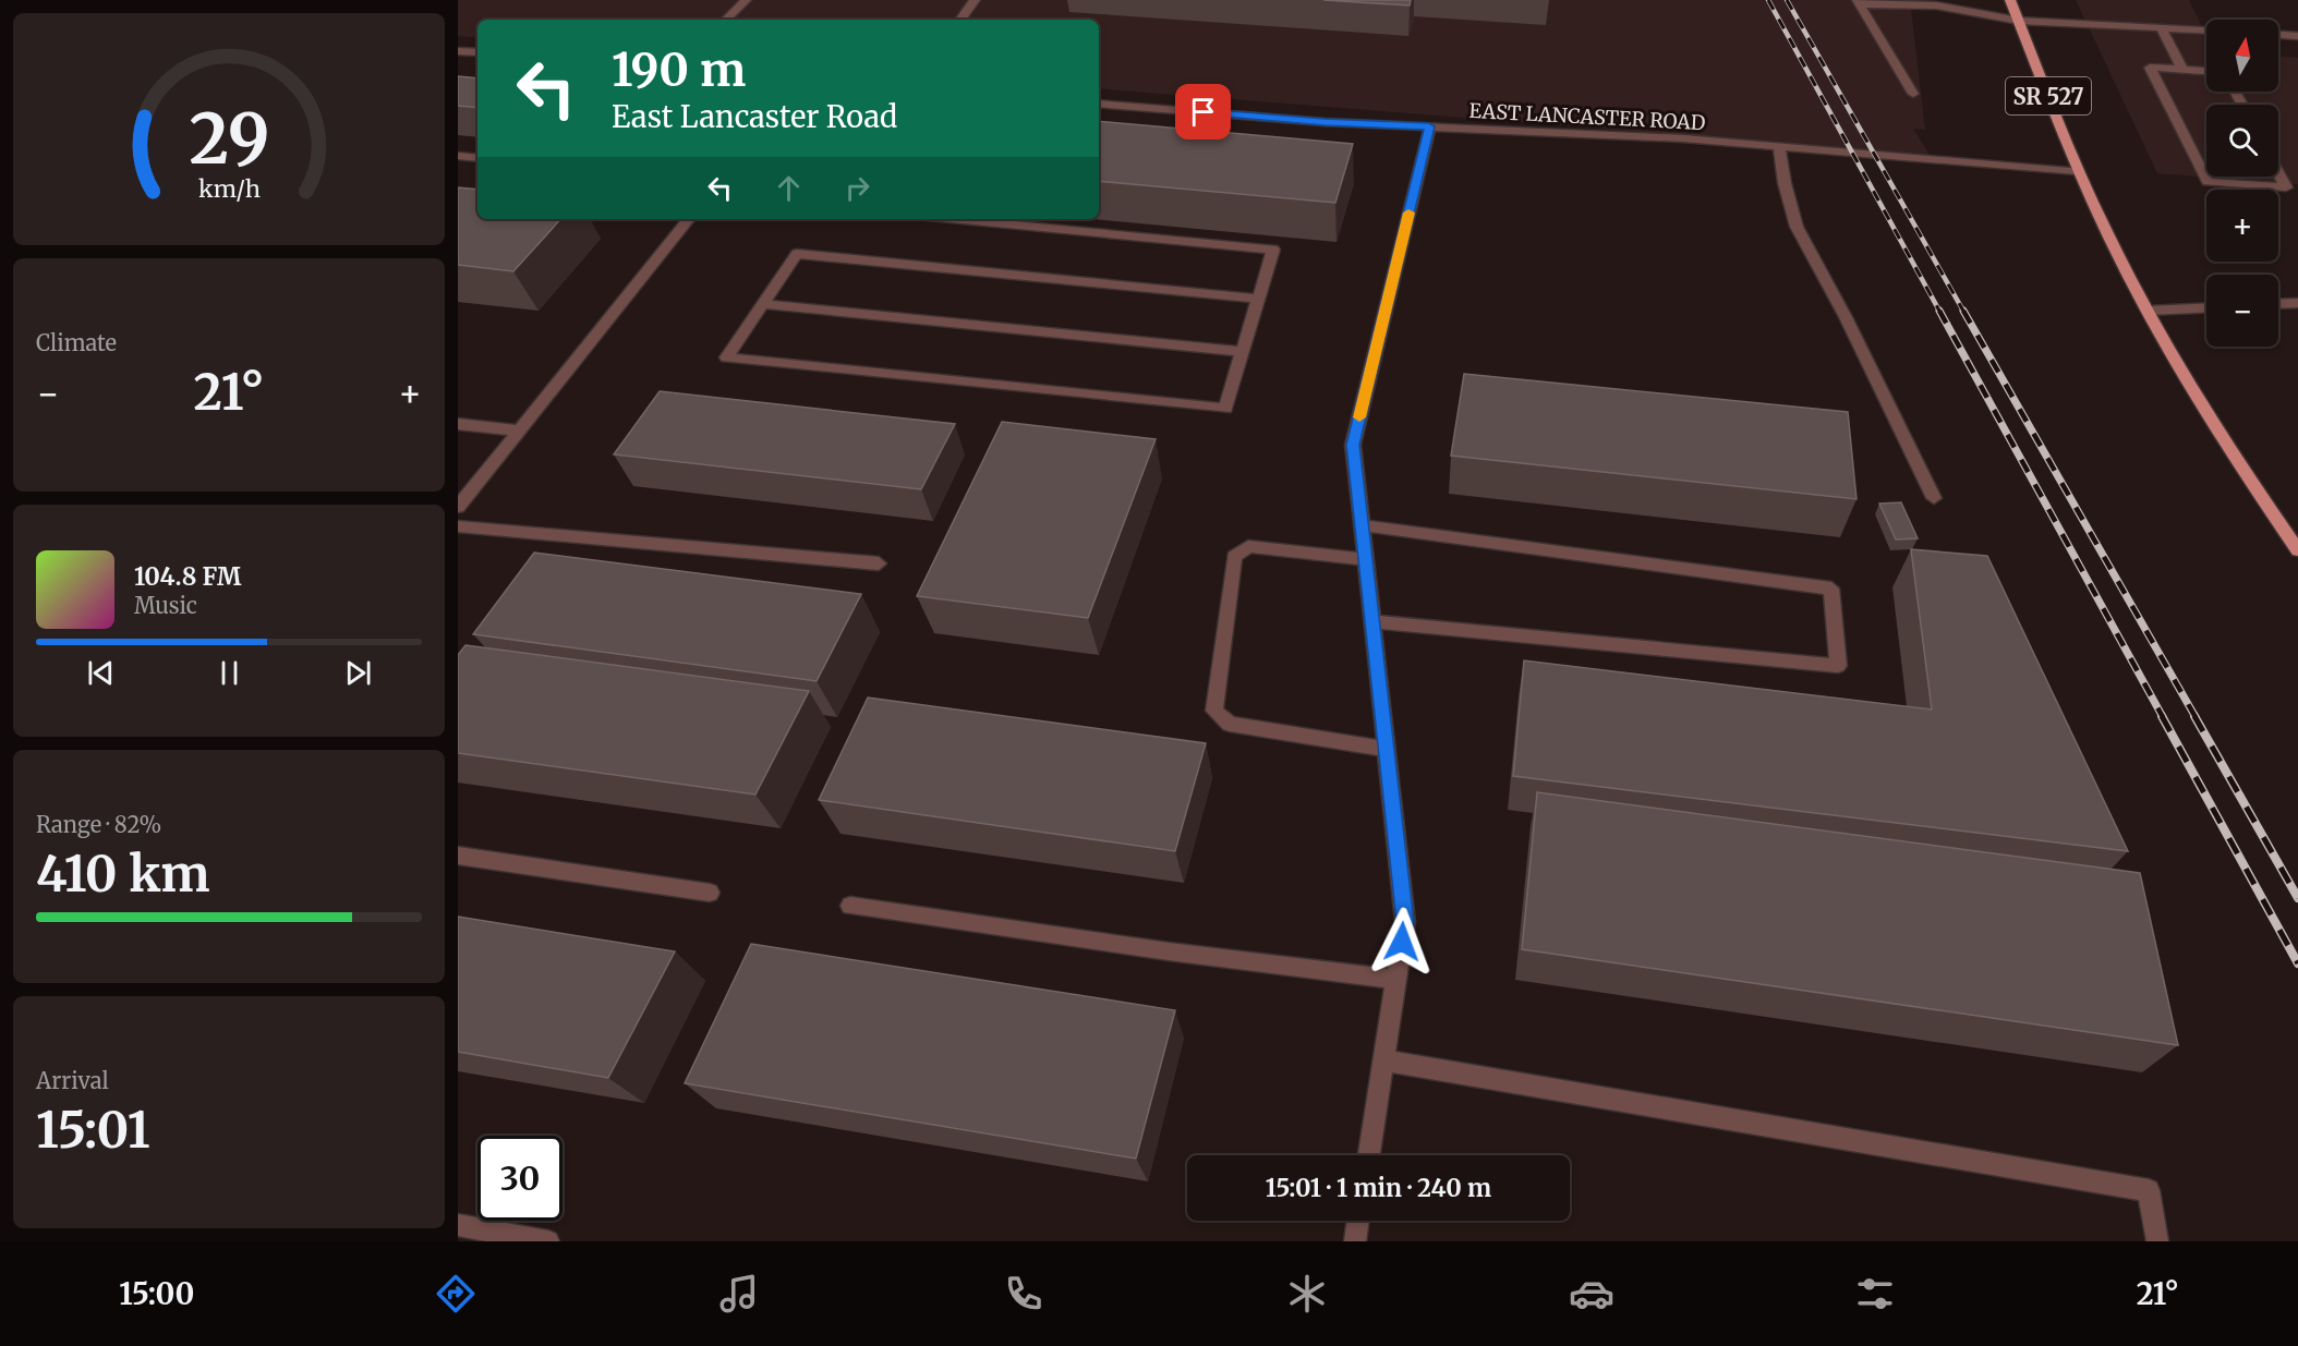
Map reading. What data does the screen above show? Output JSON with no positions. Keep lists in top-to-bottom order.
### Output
{
  "streets": {
    "main road": ["SR 527"],
    "street": ["EAST LANCASTER ROAD"]
  },
  "crossings": [
    ["SR 527", "EAST LANCASTER ROAD"]
  ],
  "north": "top",
  "page": {
    "map_buttons": ["+", "−"],
    "turn": ["190 m", "East Lancaster Road"],
    "tile": [
      "Climate",
      ["Range · 82%", "410 km"],
      ["Arrival", "15:01"]
    ],
    "heat": ["−", "21°", "+"],
    "song": ["104.8 FM", "Music"],
    "limit": "30",
    "trip": "15:01 · 1 min · 240 m",
    "tabs": ["15:00", "21°"],
    "gauge": ["29", "km/h"]
  }
}
